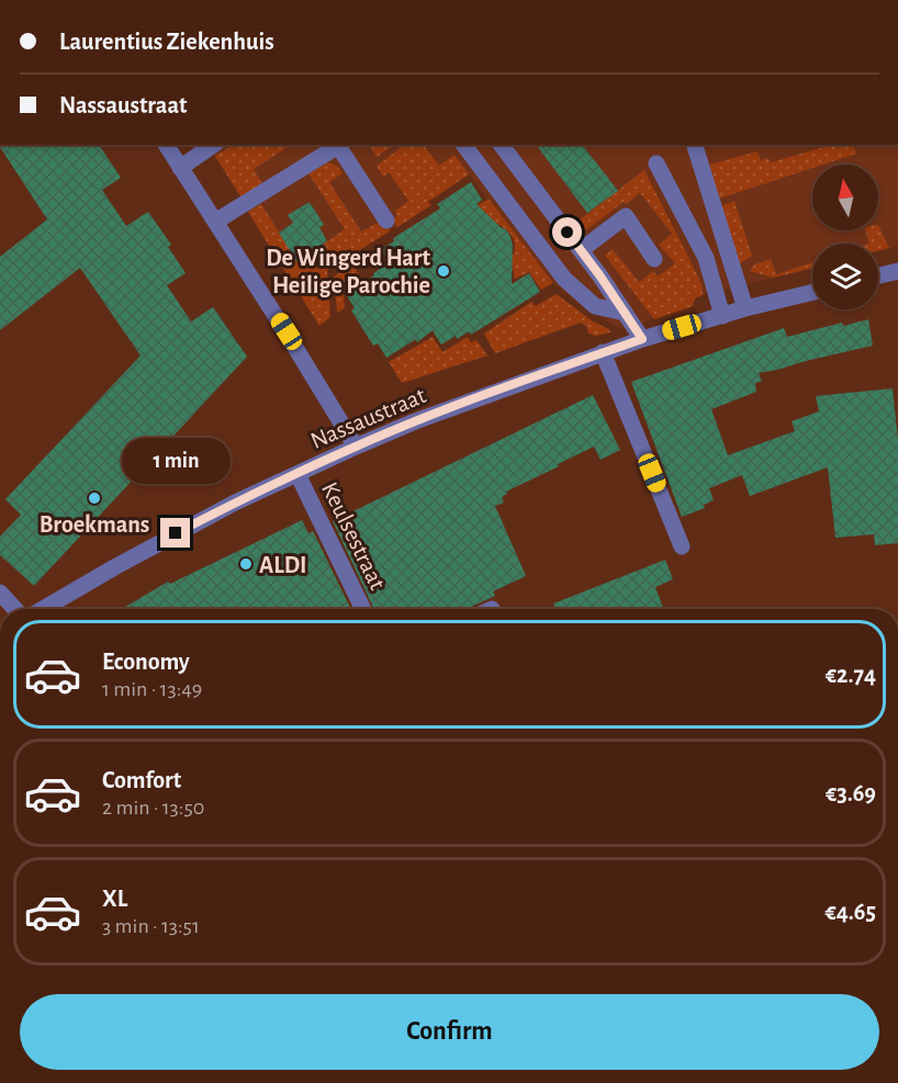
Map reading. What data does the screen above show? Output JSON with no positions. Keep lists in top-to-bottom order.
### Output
{
  "streets": {
    "street": ["Nassaustraat", "Keulsestraat"]
  },
  "crossings": [
    ["Nassaustraat", "Keulsestraat"]
  ],
  "places": ["De Wingerd Hart Heilige Parochie", "Broekmans", "ALDI"],
  "north": "top",
  "page": {
    "banner": ["Laurentius Ziekenhuis", "Nassaustraat"],
    "bubble": "1 min",
    "list": [
      {
        "name": "Economy",
        "note": "1 min · 13:49",
        "value": "€2.74"
      },
      {
        "name": "Comfort",
        "note": "2 min · 13:50",
        "value": "€3.69"
      },
      {
        "name": "XL",
        "note": "3 min · 13:51",
        "value": "€4.65"
      }
    ],
    "buttons": "Confirm"
  }
}
